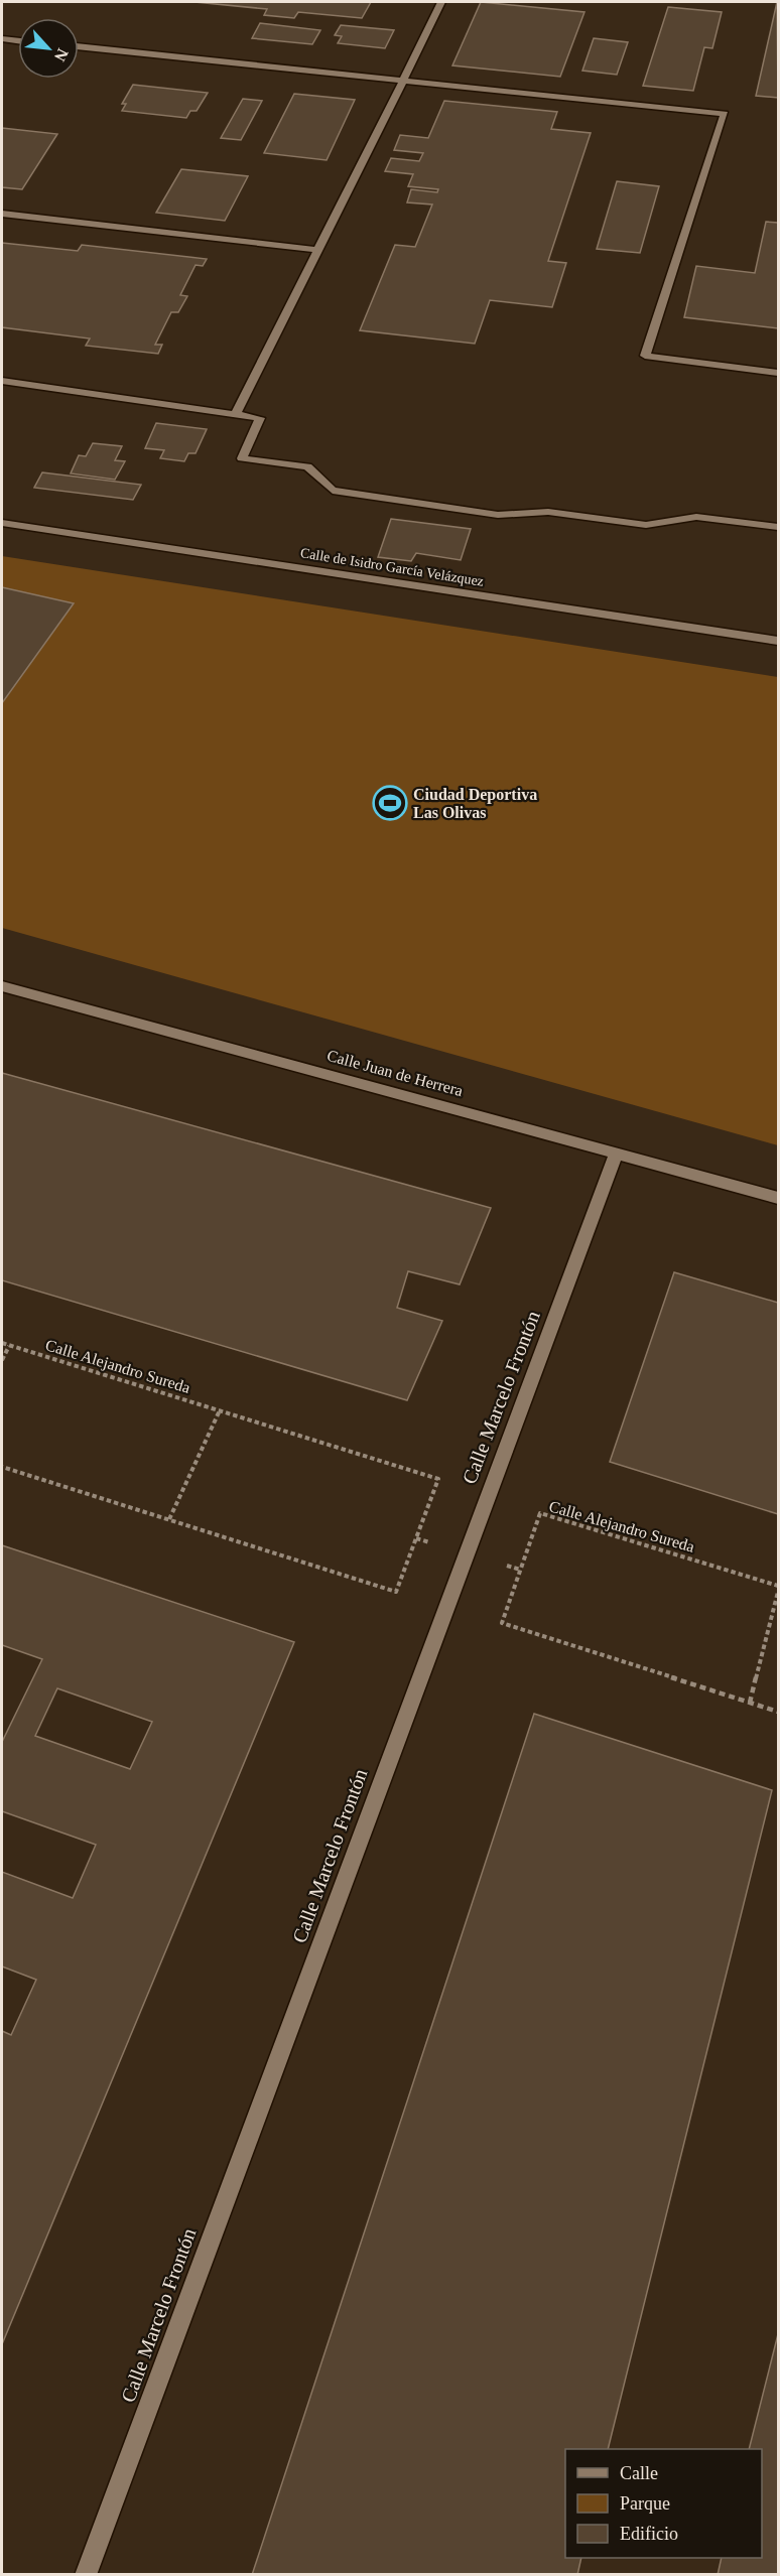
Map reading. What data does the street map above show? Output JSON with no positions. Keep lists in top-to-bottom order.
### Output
{
  "streets": {
    "street": ["Calle de Isidro García Velázquez", "Calle Juan de Herrera", "Calle Marcelo Frontón"],
    "path": ["Calle Alejandro Sureda"]
  },
  "crossings": [
    ["Calle Juan de Herrera", "Calle Marcelo Frontón"]
  ],
  "places": {
    "sports": ["Ciudad Deportiva Las Olivas"]
  },
  "legend": ["Calle", "Parque", "Edificio"],
  "north": "bottom right"
}
